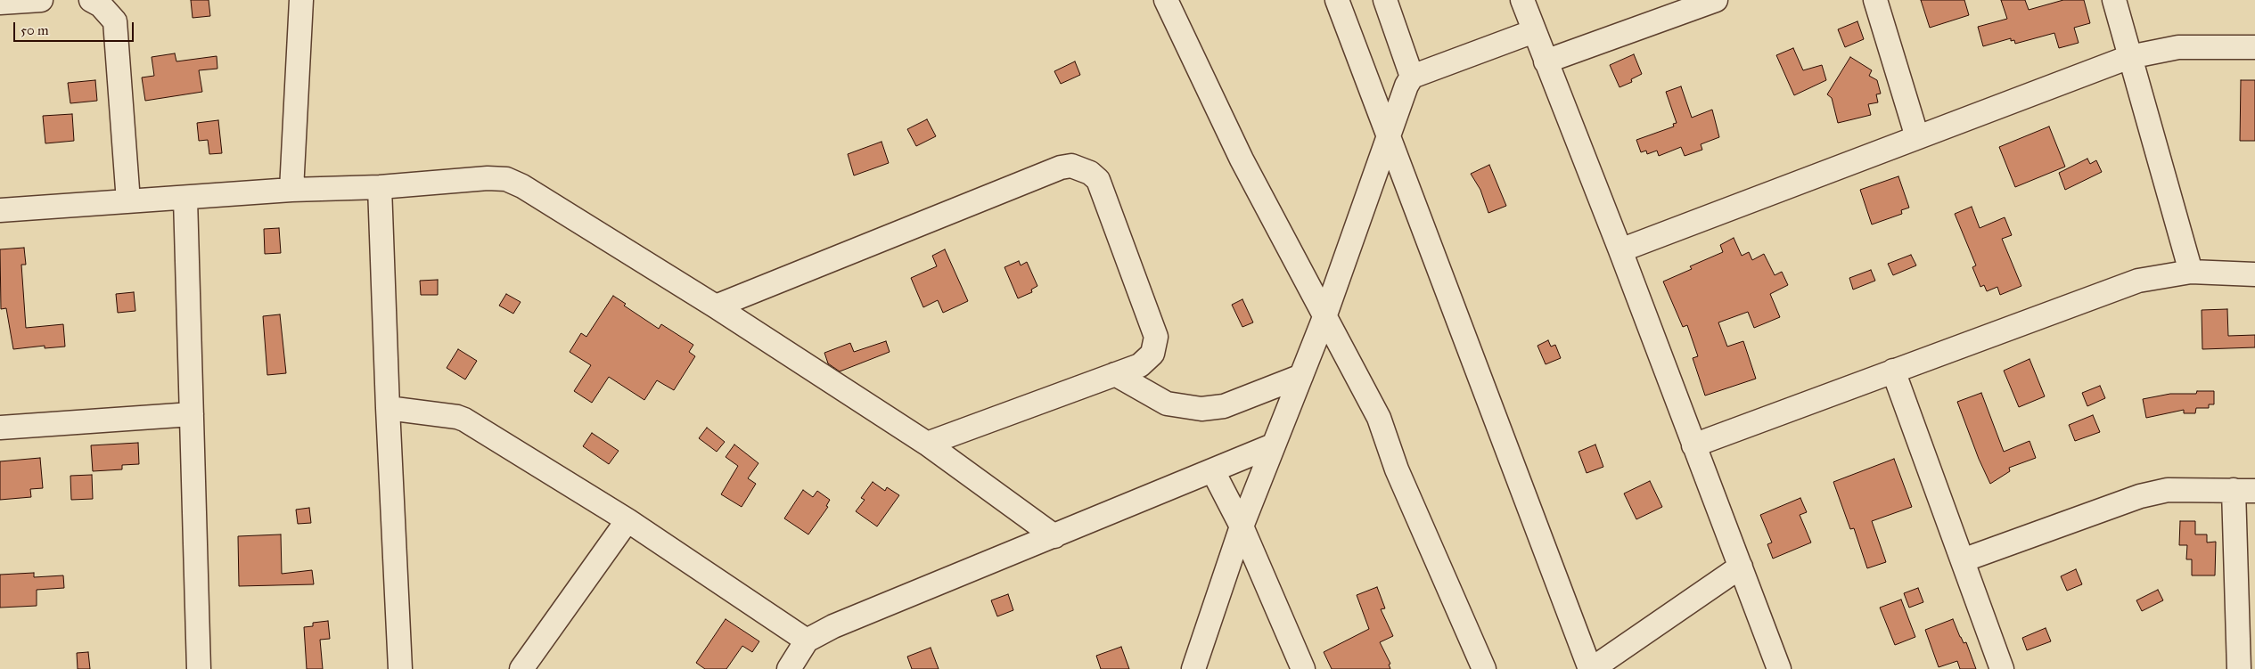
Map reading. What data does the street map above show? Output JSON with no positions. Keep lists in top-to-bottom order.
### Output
{
  "scale_bar": "50 m"
}
